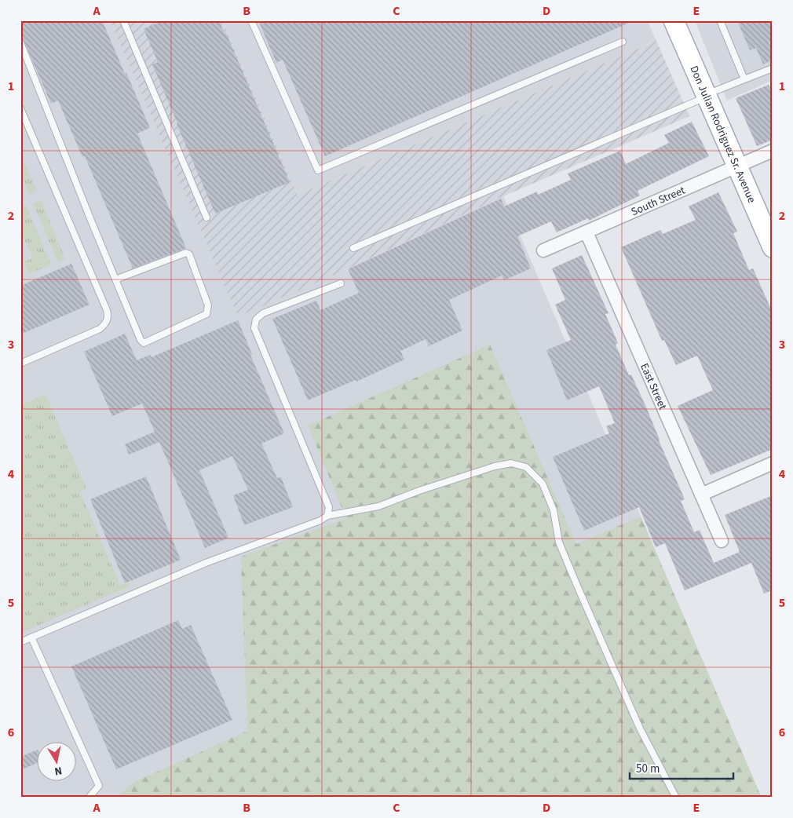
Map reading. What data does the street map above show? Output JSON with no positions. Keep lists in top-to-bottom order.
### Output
{
  "streets": {
    "main road": ["Don Julian Rodriguez Sr. Avenue"],
    "street": ["South Street", "East Street"]
  },
  "crossings": [
    ["Don Julian Rodriguez Sr. Avenue", "South Street"],
    ["South Street", "East Street"]
  ],
  "scale_bar": "50 m",
  "north": "bottom",
  "grid": {
    "columns": [
      "A",
      "B",
      "C",
      "D",
      "E"
    ],
    "rows": [
      "1",
      "2",
      "3",
      "4",
      "5",
      "6"
    ]
  }
}
